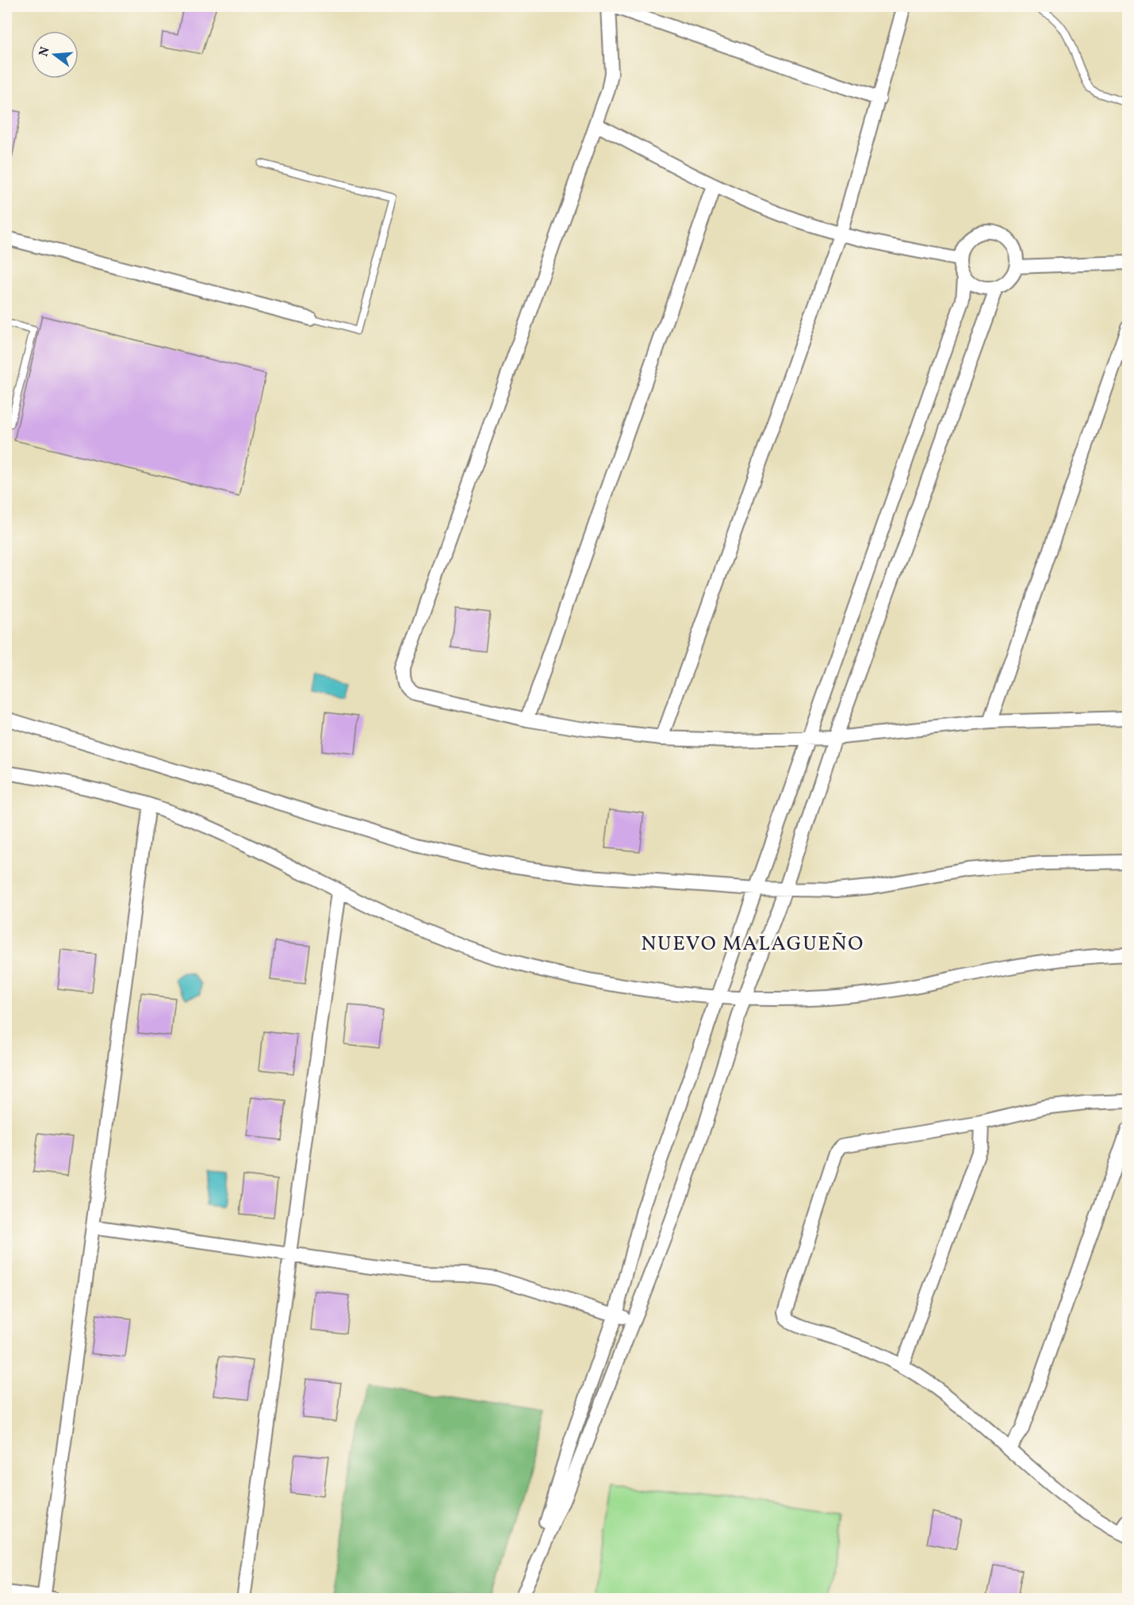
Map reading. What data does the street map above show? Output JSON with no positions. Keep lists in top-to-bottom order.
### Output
{
  "districts": ["NUEVO MALAGUEÑO"],
  "north": "left"
}
